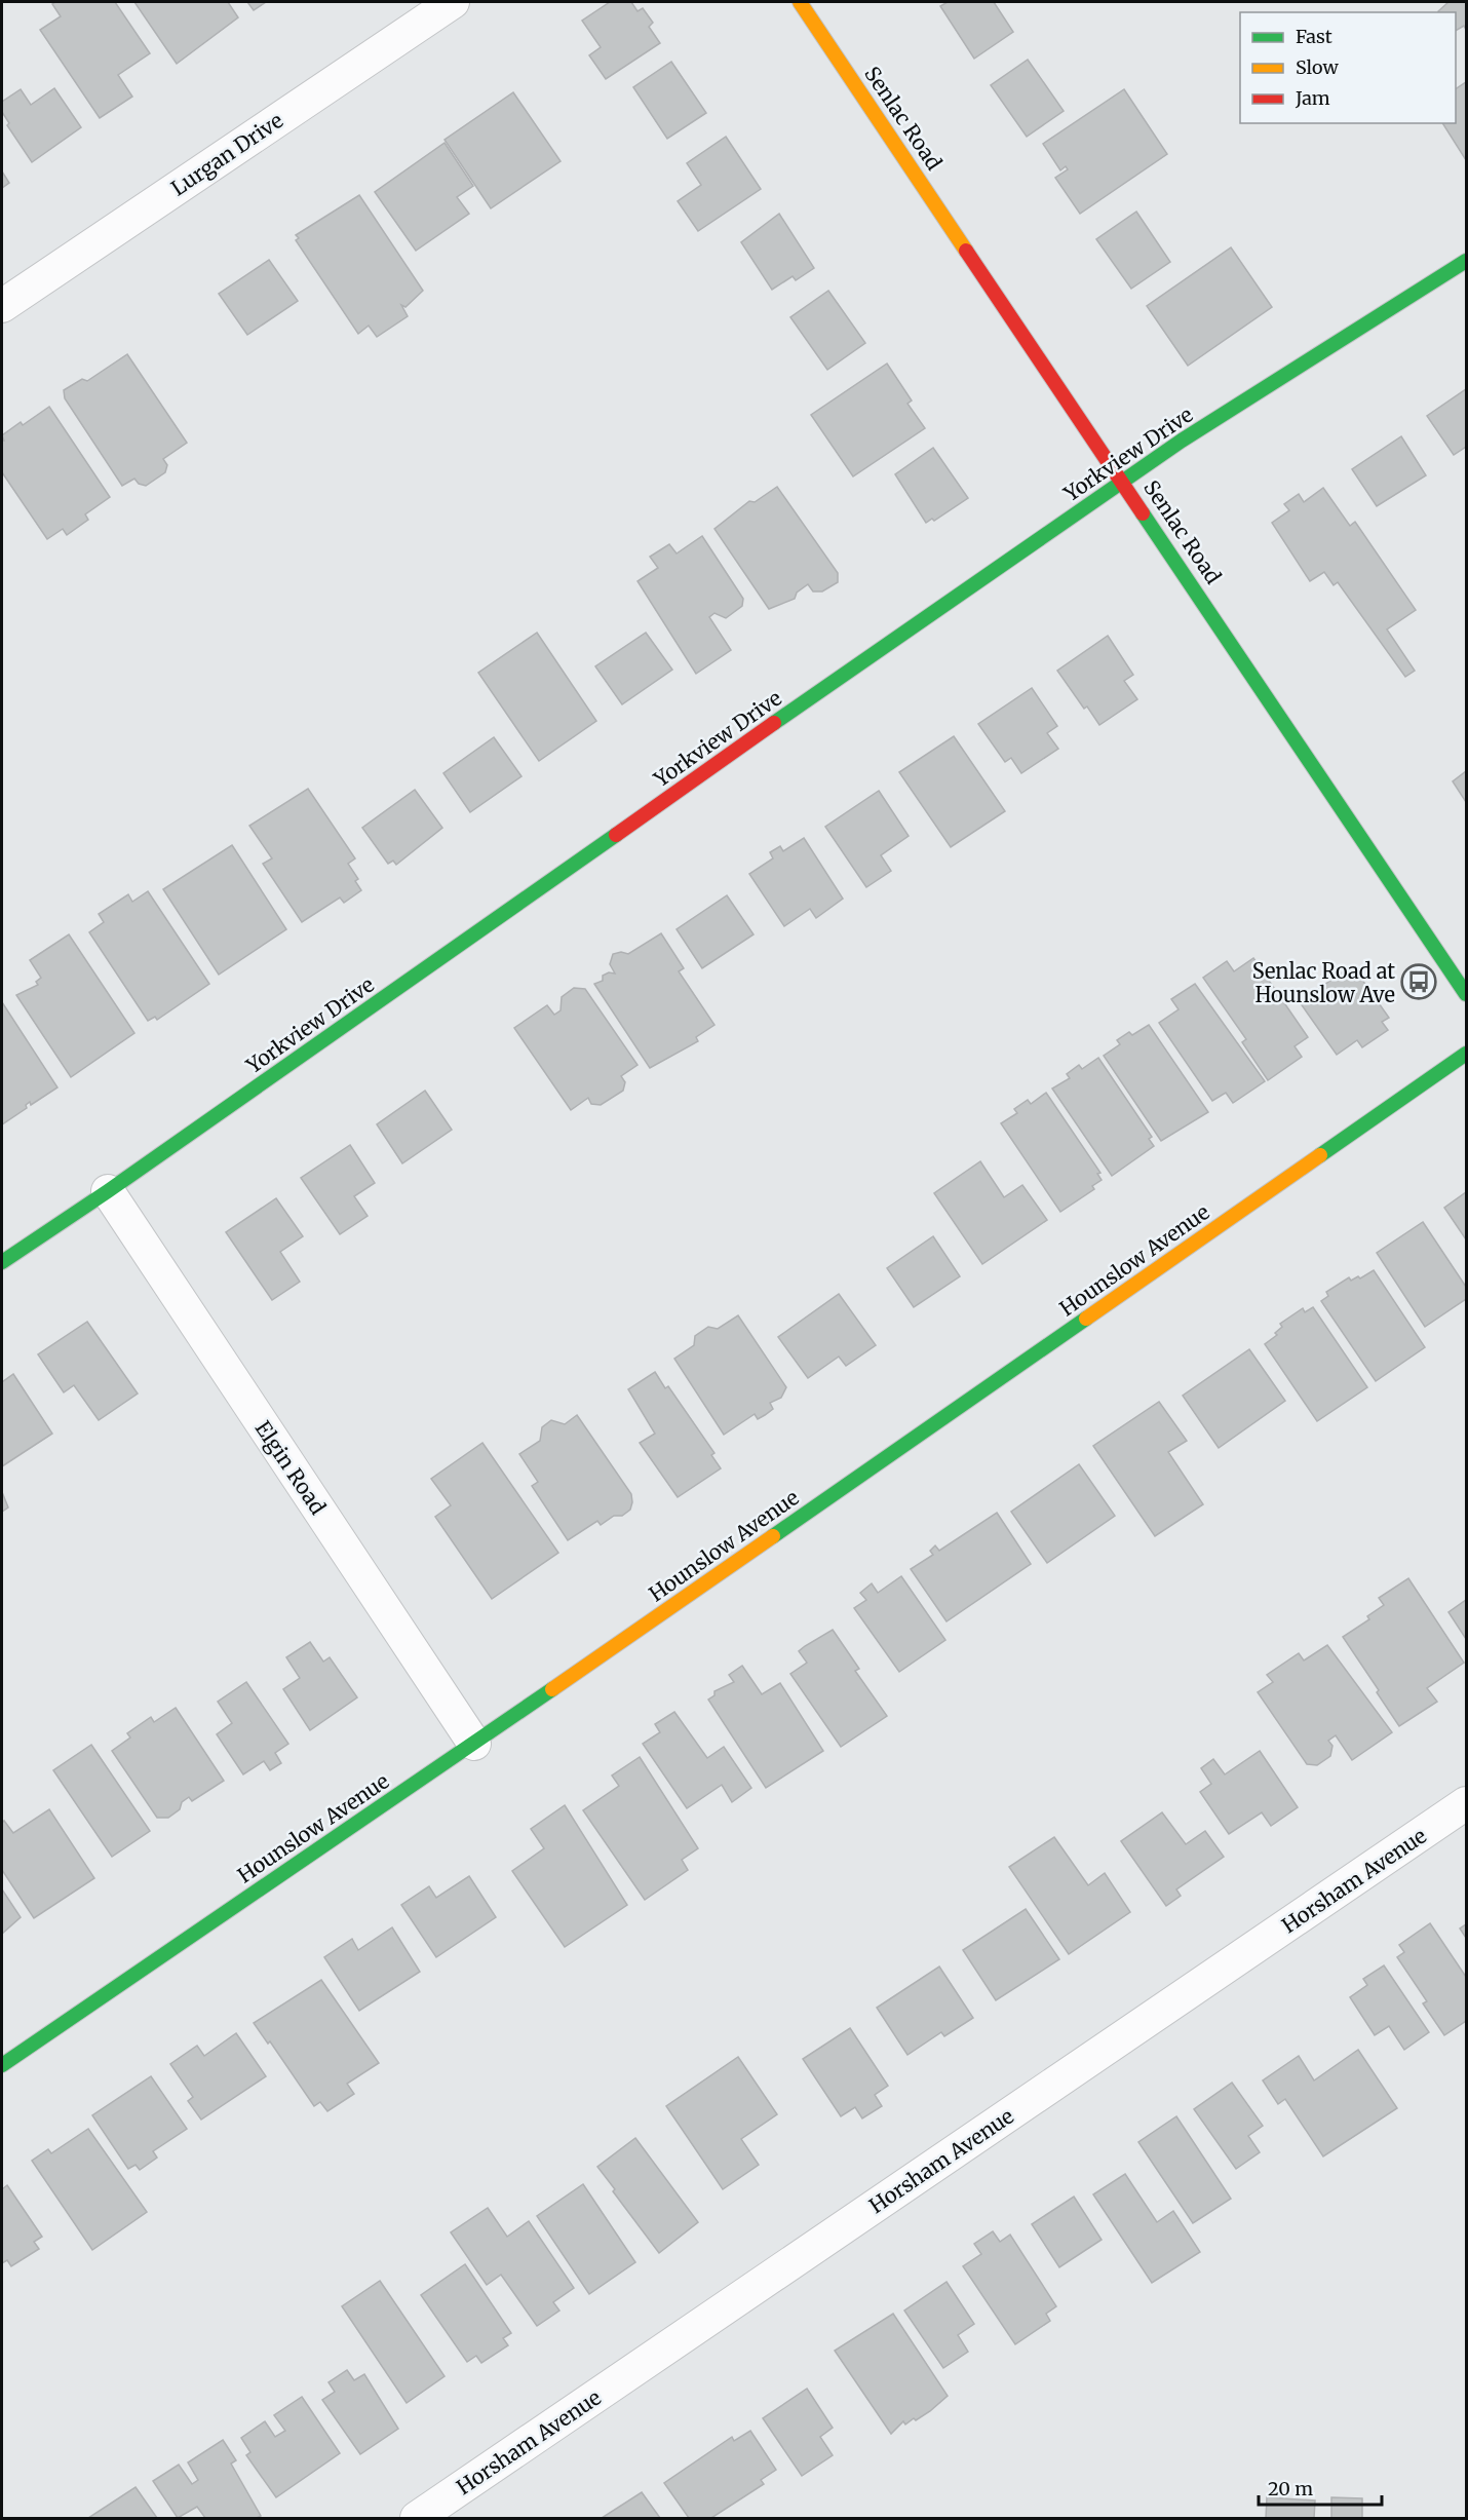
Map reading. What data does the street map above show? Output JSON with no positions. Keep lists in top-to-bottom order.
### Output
{
  "streets": {
    "street": [
      "Senlac Road",
      "Lurgan Drive",
      "Yorkview Drive",
      "Hounslow Avenue",
      "Elgin Road",
      "Horsham Avenue"
    ]
  },
  "crossings": [
    ["Senlac Road", "Yorkview Drive"],
    ["Yorkview Drive", "Elgin Road"],
    ["Hounslow Avenue", "Elgin Road"]
  ],
  "places": {
    "bus stop": ["Senlac Road at Hounslow Ave"]
  },
  "legend": ["Fast", "Slow", "Jam"],
  "scale_bar": "20 m"
}
